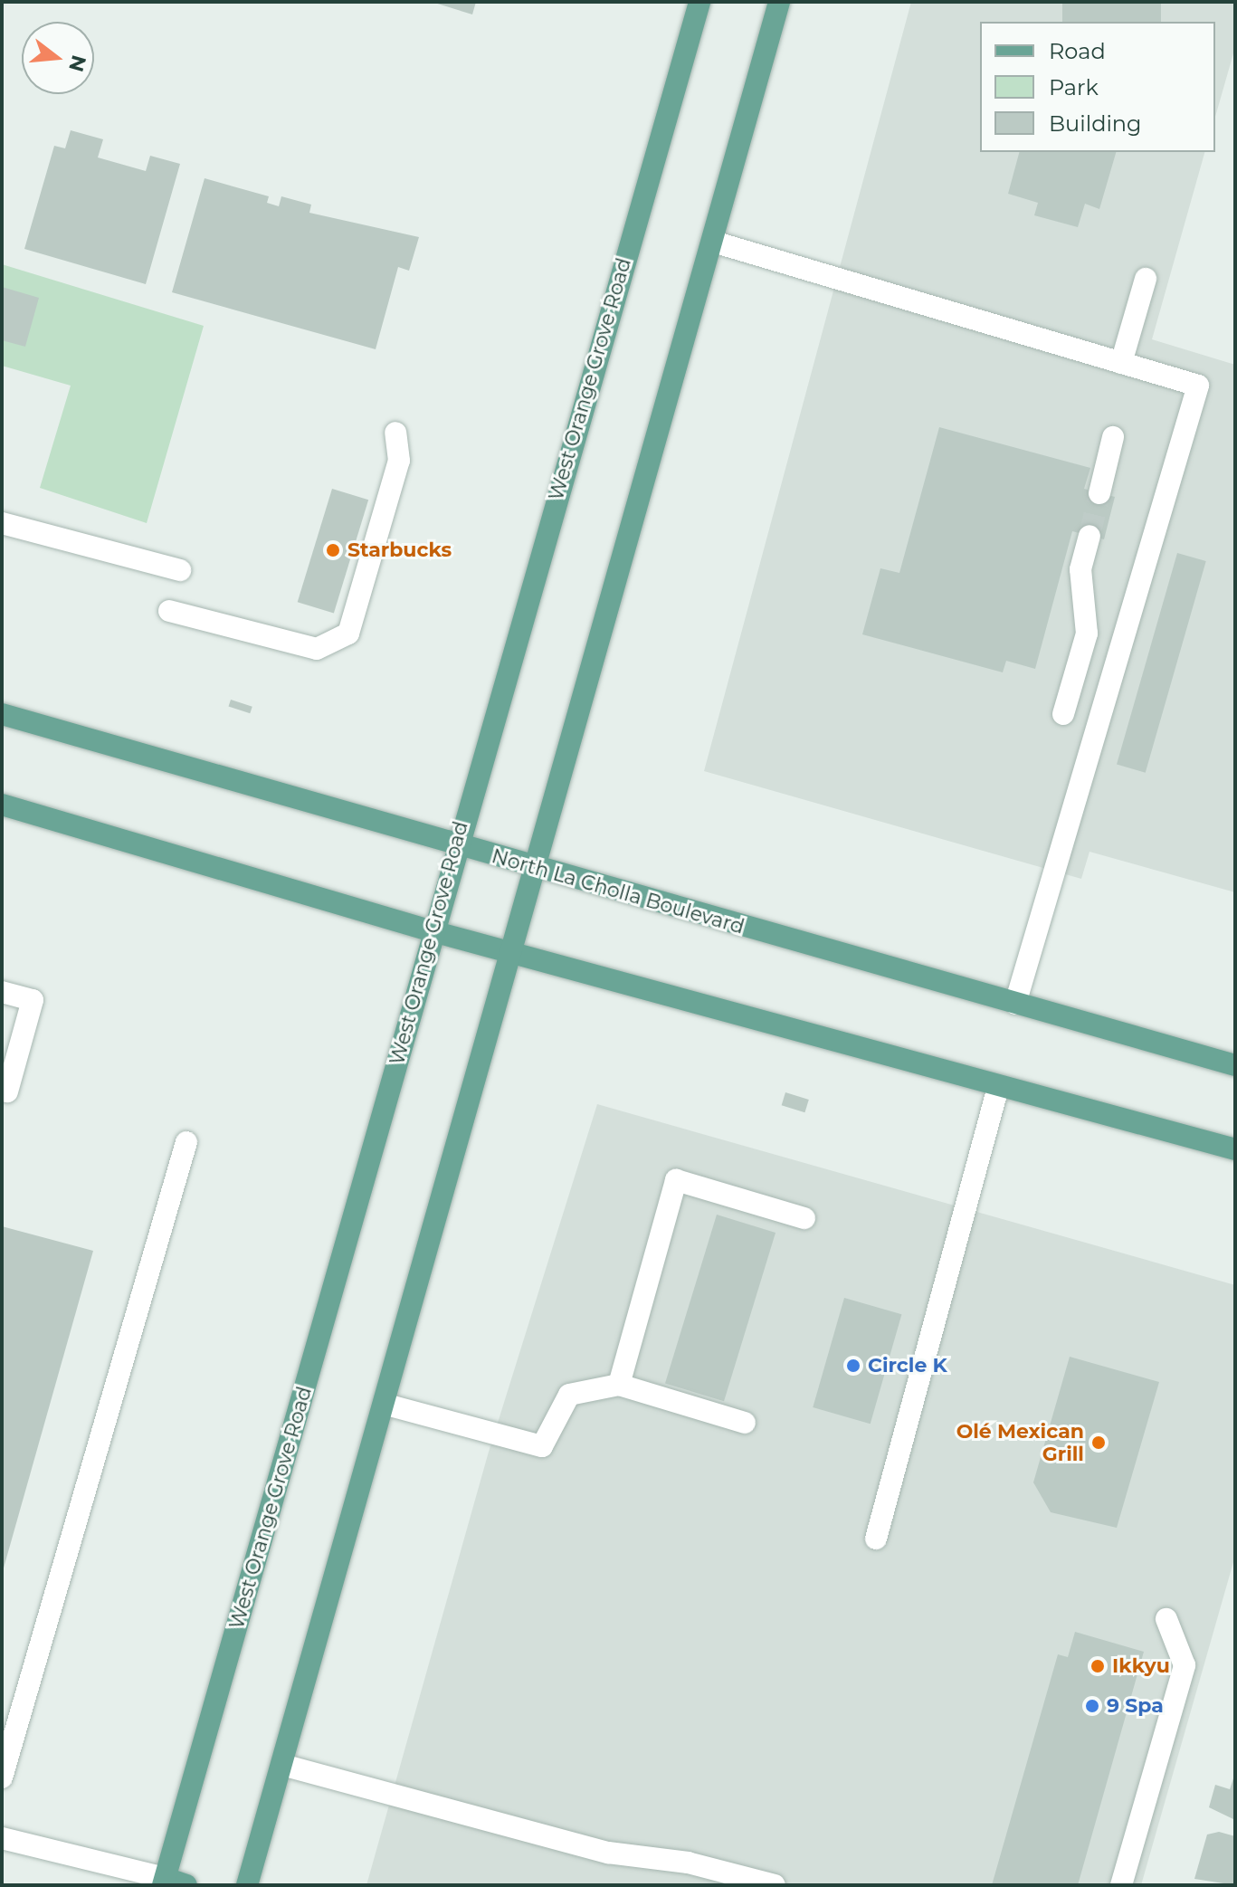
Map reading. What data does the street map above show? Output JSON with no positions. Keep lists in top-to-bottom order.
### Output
{
  "streets": {
    "main road": ["West Orange Grove Road", "North La Cholla Boulevard"]
  },
  "crossings": [
    ["West Orange Grove Road", "North La Cholla Boulevard"]
  ],
  "places": [
    "Starbucks",
    "Circle K",
    "Olé Mexican Grill",
    "Ikkyu",
    "9 Spa"
  ],
  "legend": ["Road", "Park", "Building"],
  "north": "right"
}
